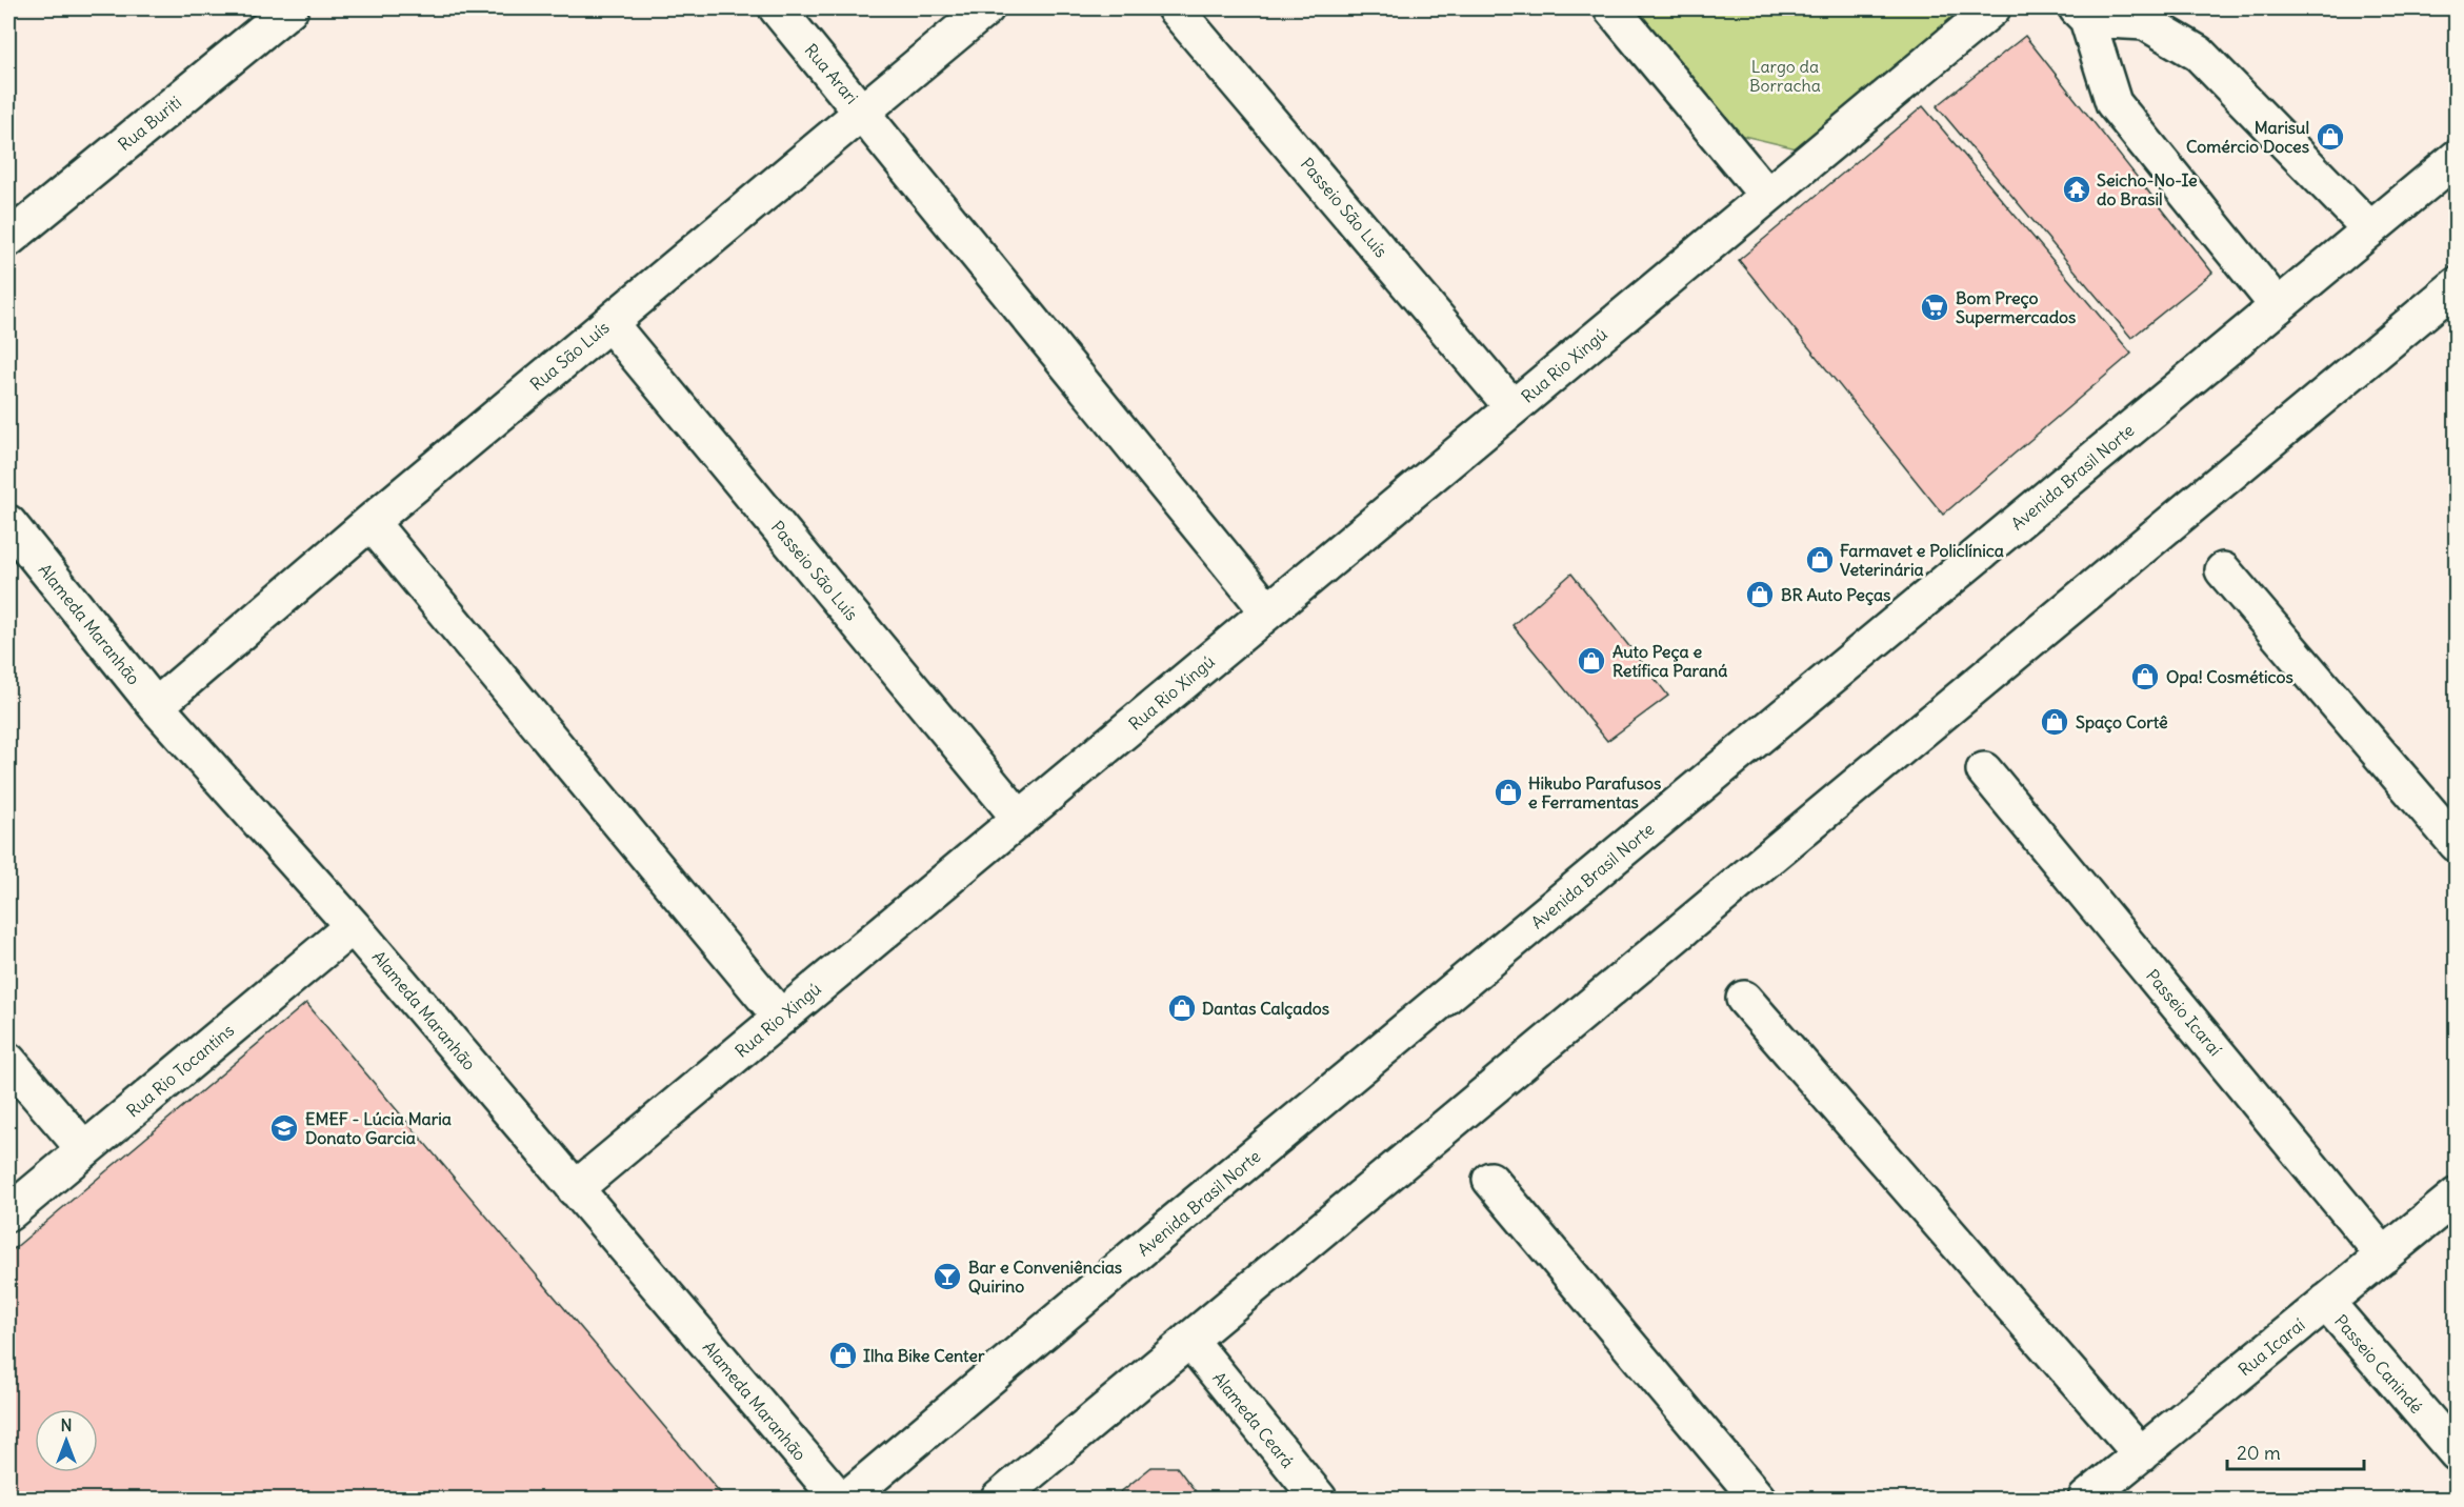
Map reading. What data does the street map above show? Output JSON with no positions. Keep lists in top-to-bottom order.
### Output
{
  "streets": {
    "street": [
      "Rua Arari",
      "Rua Buriti",
      "Passeio São Luís",
      "Rua São Luís",
      "Rua Rio Xingú",
      "Avenida Brasil Norte",
      "Alameda Maranhão",
      "Passeio Icaraí",
      "Rua Rio Tocantins",
      "Rua Icaraí",
      "Passeio Canindé",
      "Alameda Ceará"
    ]
  },
  "crossings": [
    ["Rua Arari", "Rua São Luís"],
    ["Passeio São Luís", "Rua São Luís"],
    ["Passeio São Luís", "Rua Rio Xingú"],
    ["Rua São Luís", "Alameda Maranhão"],
    ["Rua Rio Xingú", "Alameda Maranhão"],
    ["Alameda Maranhão", "Rua Rio Tocantins"],
    ["Passeio Icaraí", "Rua Icaraí"],
    ["Rua Icaraí", "Passeio Canindé"]
  ],
  "parks": ["Largo da Borracha"],
  "places": {
    "shop": [
      "Marisul Comércio Doces",
      "Farmavet e Policlínica Veterinária",
      "BR Auto Peças",
      "Auto Peça e Retífica Paraná",
      "Opa! Cosméticos",
      "Spaço Cortê",
      "Hikubo Parafusos e Ferramentas",
      "Dantas Calçados",
      "Ilha Bike Center"
    ],
    "temple": ["Seicho-No-Ie do Brasil"],
    "supermarket": ["Bom Preço Supermercados"],
    "school or university": ["EMEF - Lúcia Maria Donato Garcia"],
    "bar": ["Bar e Conveniências Quirino"]
  },
  "scale_bar": "20 m",
  "north": "top"
}
